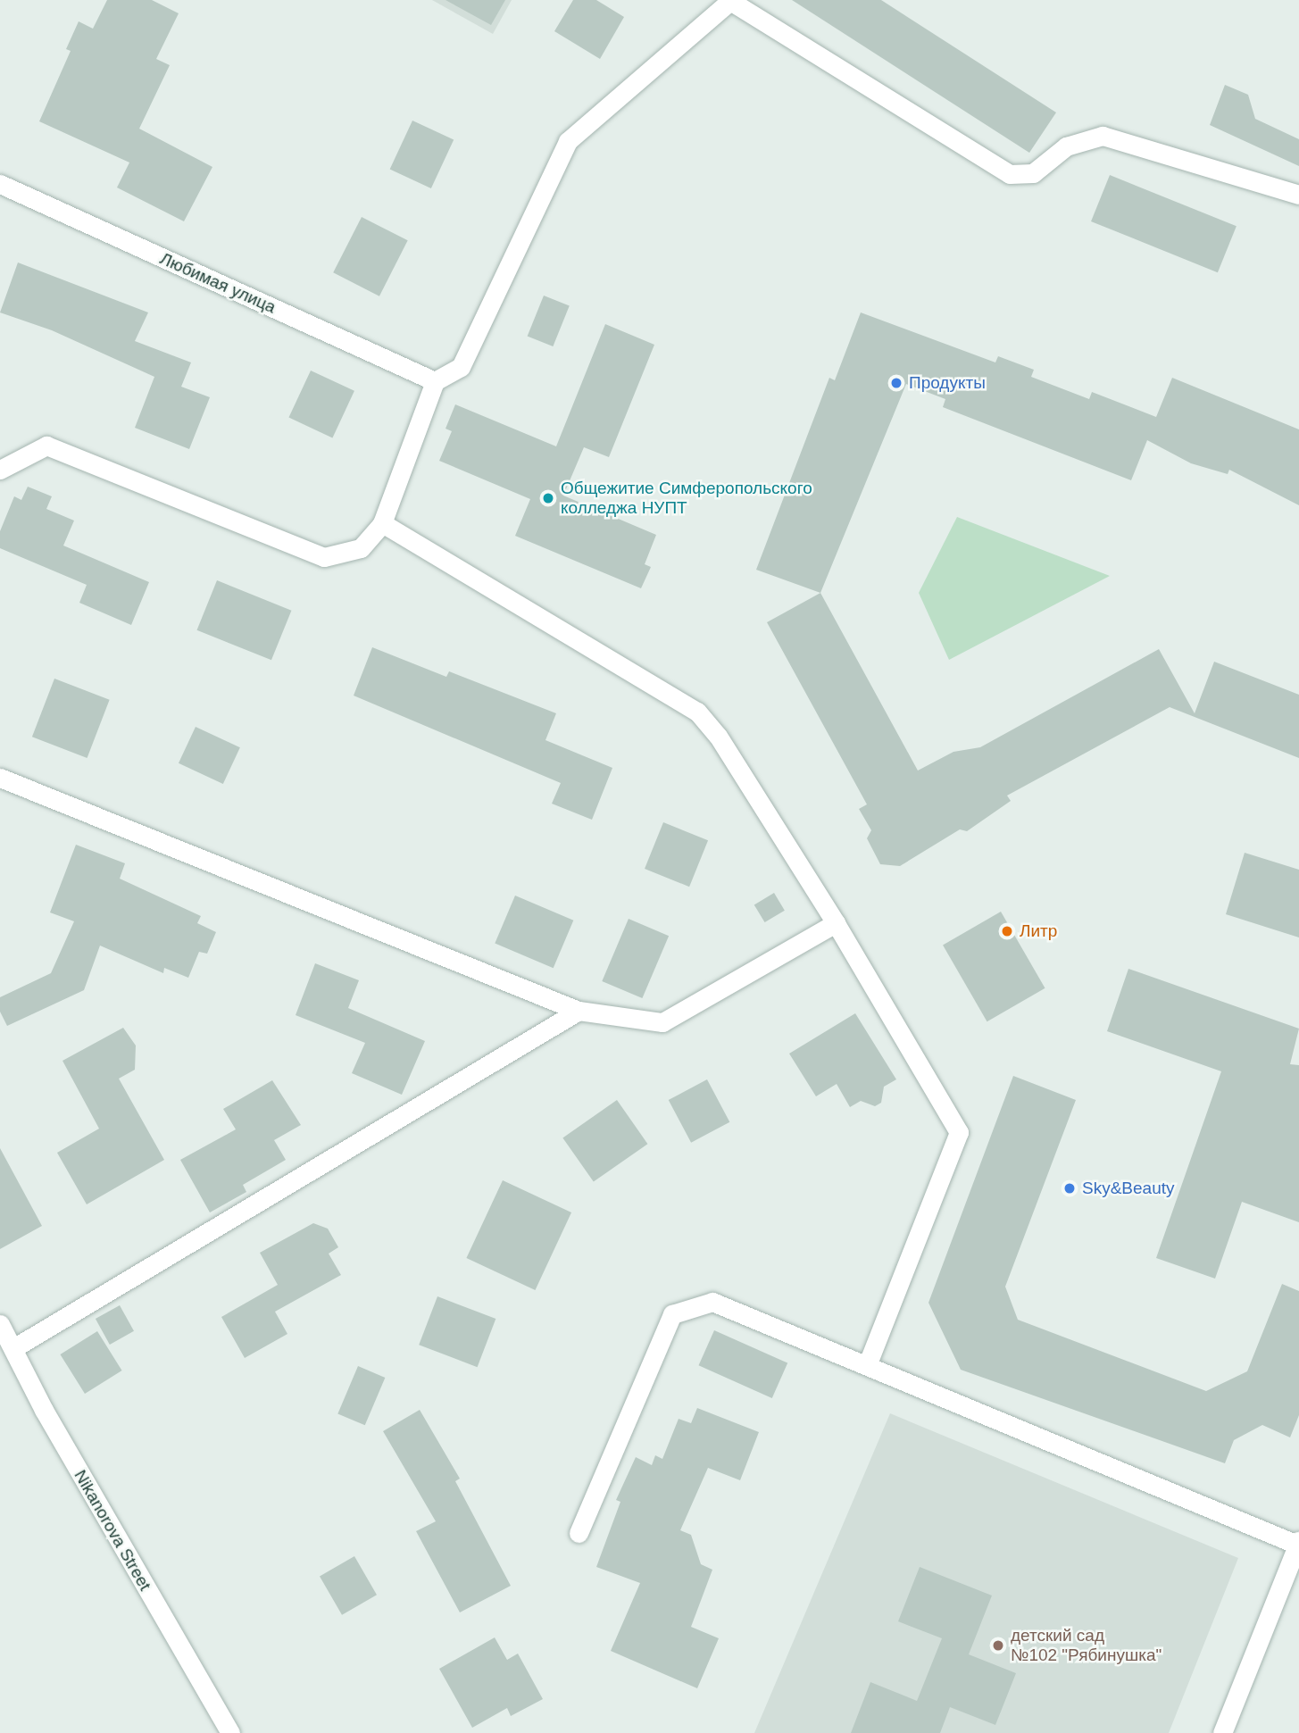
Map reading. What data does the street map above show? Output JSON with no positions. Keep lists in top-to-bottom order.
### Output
{
  "streets": {
    "street": ["Любимая улица", "Nikanorova Street"]
  },
  "places": [
    "Продукты",
    "Общежитие Симферопольского колледжа НУПТ",
    "Литр",
    "Sky&Beauty",
    "детский сад №102 \"Рябинушка\""
  ]
}
